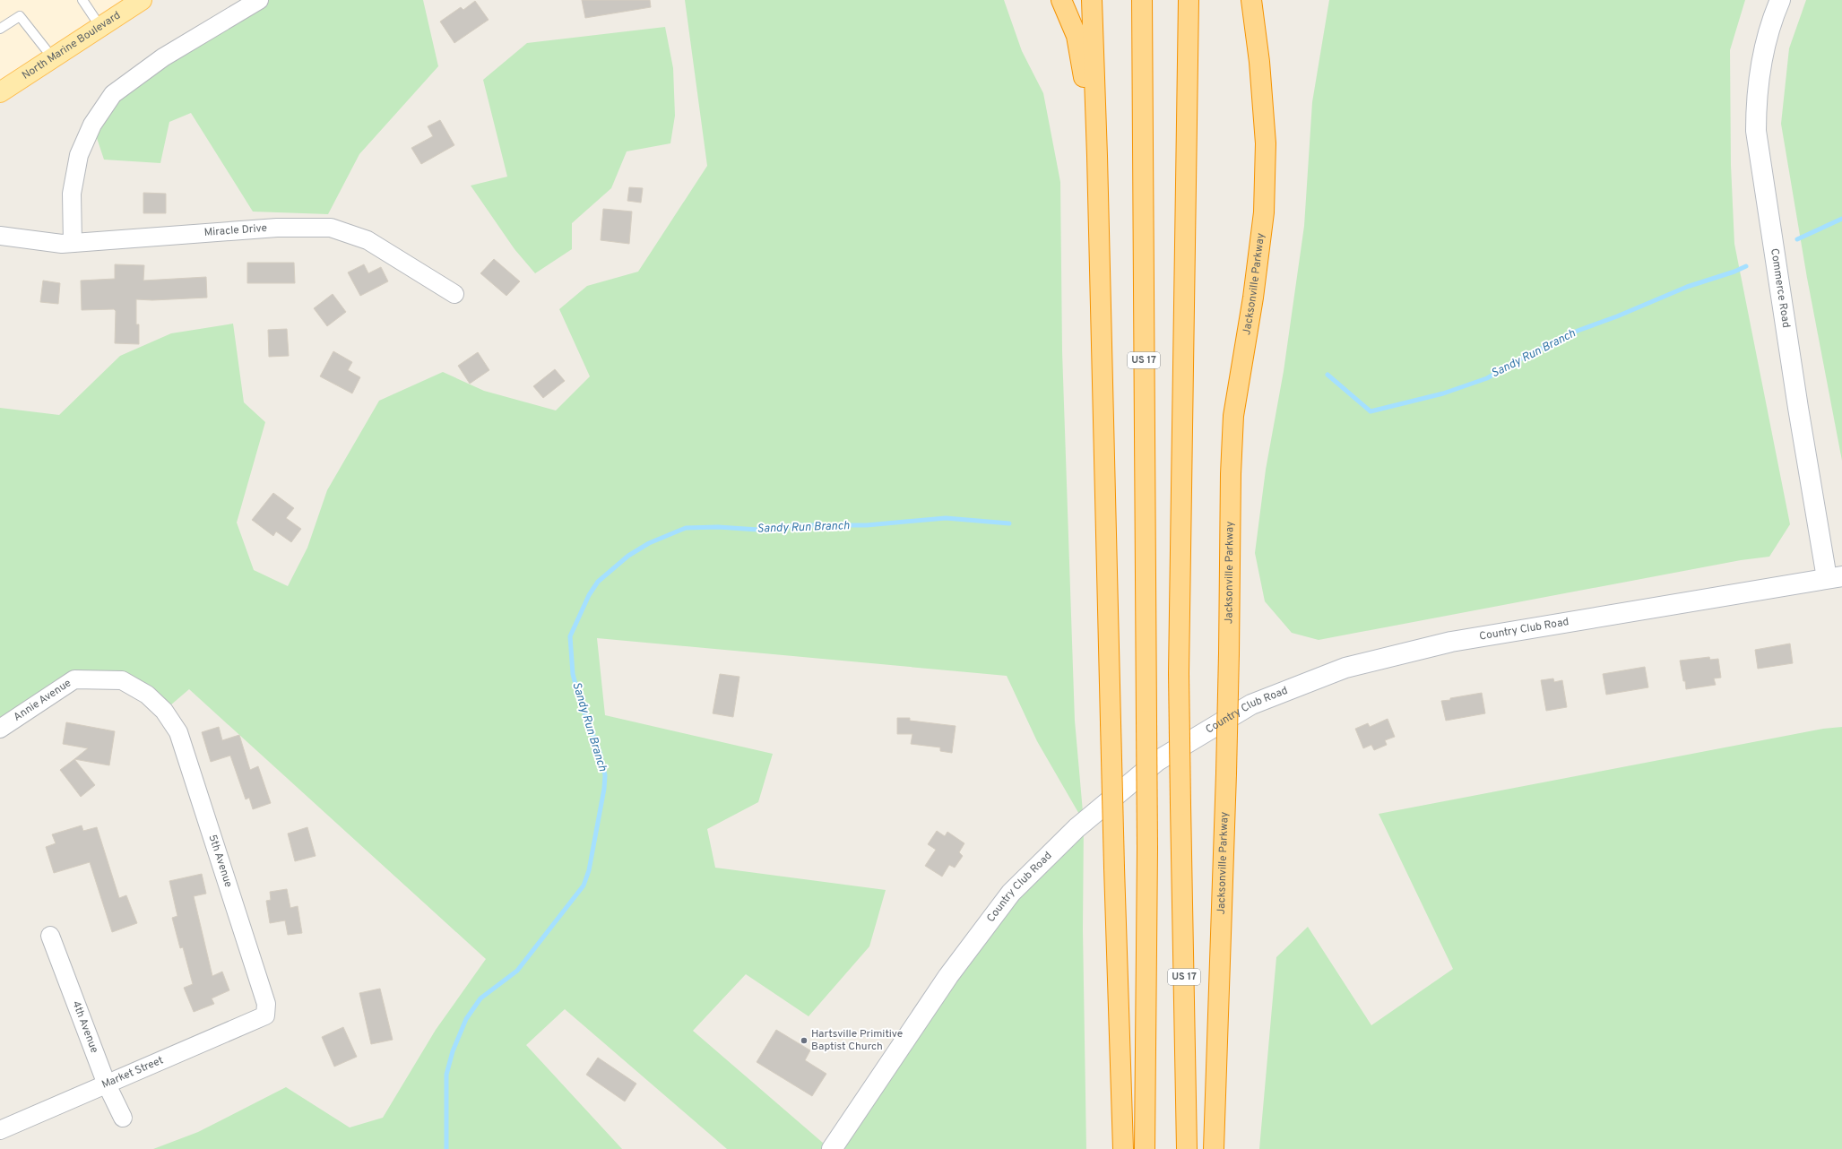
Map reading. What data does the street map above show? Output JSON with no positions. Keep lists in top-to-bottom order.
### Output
{
  "streets": {
    "highway": ["Jacksonville Parkway", "US 17"],
    "main road": ["North Marine Boulevard", "Commerce Road", "Country Club Road"],
    "street": [
      "Miracle Drive",
      "Annie Avenue",
      "5th Avenue",
      "4th Avenue",
      "Market Street"
    ]
  },
  "crossings": [
    ["Commerce Road", "Country Club Road"],
    ["Annie Avenue", "5th Avenue"],
    ["5th Avenue", "Market Street"],
    ["4th Avenue", "Market Street"]
  ],
  "water": ["Sandy Run Branch"],
  "places": ["Hartsville Primitive Baptist Church"]
}
